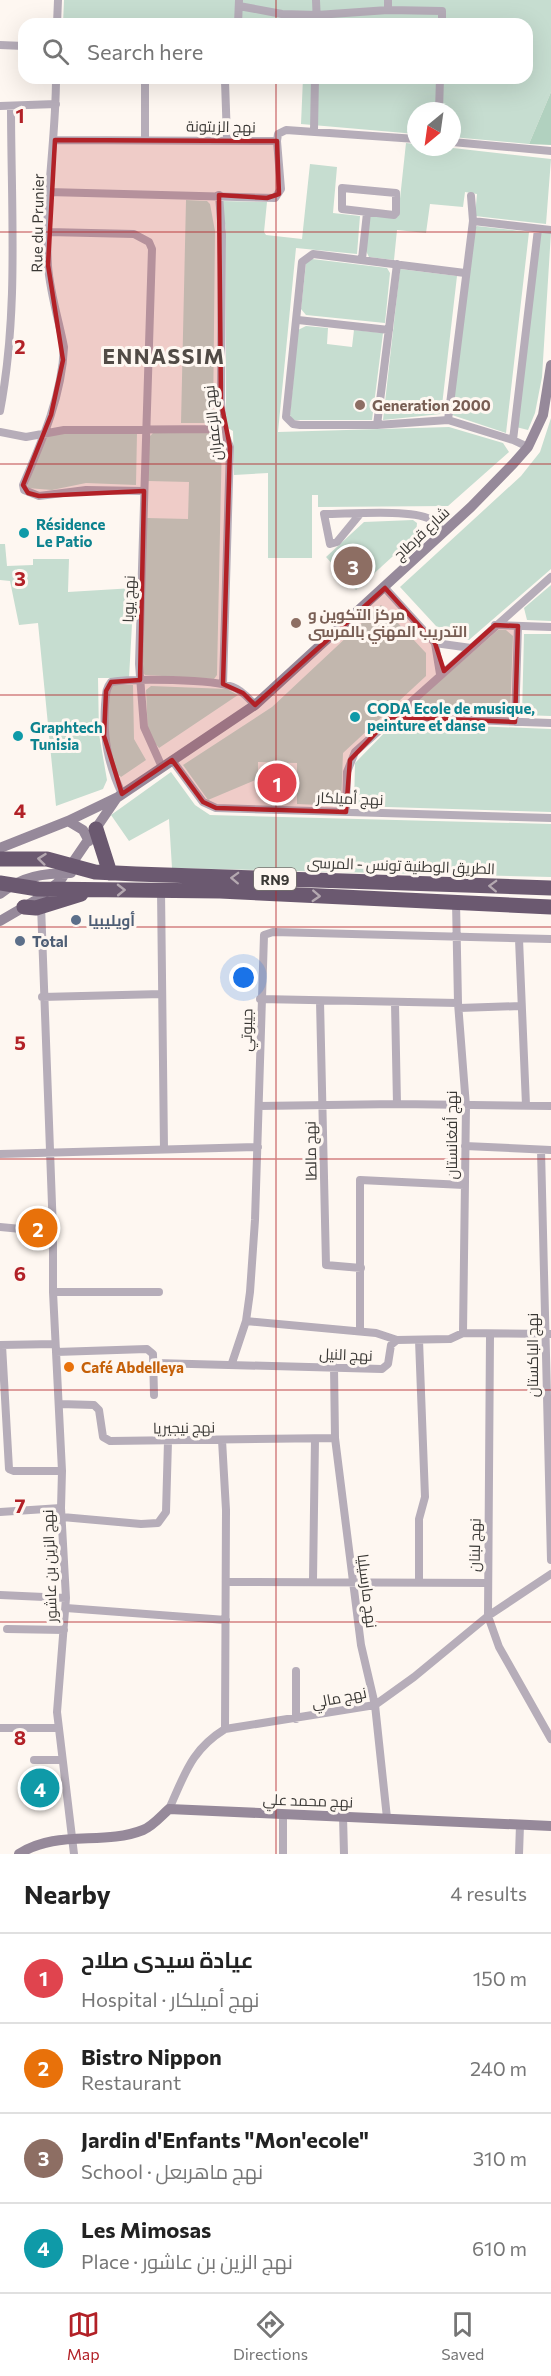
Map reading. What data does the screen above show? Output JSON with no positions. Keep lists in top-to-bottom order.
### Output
{
  "streets": {
    "highway": ["الطريق الوطنية تونس - المرسى", "RN9"],
    "street": [
      "نهج الزيتونة",
      "Rue du Prunier",
      "نهج الزعفران",
      "شارع قرطاج",
      "نهج يوبا",
      "نهج أميلكار",
      "جيبوتي",
      "نهج أفغانستان",
      "نهج مالطا",
      "نهج النيل",
      "نهج الباكستان",
      "نهج نيجيريا",
      "نهج لبنان",
      "نهج الزين بن عاشور",
      "نهج مارسيليا",
      "نهج مالي",
      "نهج محمد علي"
    ]
  },
  "crossings": [
    ["نهج الزيتونة", "Rue du Prunier"],
    ["Rue du Prunier", "نهج يوبا"],
    ["شارع قرطاج", "نهج يوبا"],
    ["شارع قرطاج", "نهج أميلكار"],
    ["RN9", "نهج أفغانستان"],
    ["جيبوتي", "نهج أفغانستان"],
    ["جيبوتي", "نهج النيل"],
    ["نهج النيل", "نهج مارسيليا"],
    ["نهج نيجيريا", "نهج الزين بن عاشور"],
    ["نهج نيجيريا", "نهج مارسيليا"],
    ["نهج لبنان", "نهج مالي"],
    ["نهج مارسيليا", "نهج مالي"],
    ["نهج مارسيليا", "نهج محمد علي"],
    ["نهج مالي", "نهج محمد علي"]
  ],
  "districts": ["ENNASSIM"],
  "places": [
    "Generation 2000",
    "Résidence Le Patio",
    "مركز التكوين و التدريب المهني بالمرسى",
    "CODA Ecole de musique, peinture et danse",
    "Graphtech Tunisia",
    "أويليبيا",
    "Total",
    "Café Abdelleya"
  ],
  "north": "bottom left",
  "page": {
    "search": "Search here",
    "pins": [
      "3",
      "1",
      "2",
      "4"
    ],
    "heading": ["Nearby", "4 results"],
    "list": [
      {
        "mark": "1",
        "name": "عيادة سيدى صلاح",
        "note": "Hospital · نهج أميلكار",
        "value": "150 m"
      },
      {
        "mark": "2",
        "name": "Bistro Nippon",
        "note": "Restaurant",
        "value": "240 m"
      },
      {
        "mark": "3",
        "name": "Jardin d'Enfants \"Mon'ecole\"",
        "note": "School · نهج ماهربعل",
        "value": "310 m"
      },
      {
        "mark": "4",
        "name": "Les Mimosas",
        "note": "Place · نهج الزين بن عاشور",
        "value": "610 m"
      }
    ],
    "nav": ["Map", "Directions", "Saved"]
  },
  "grid": {
    "rows": [
      "1",
      "2",
      "3",
      "4",
      "5",
      "6",
      "7",
      "8"
    ]
  }
}
